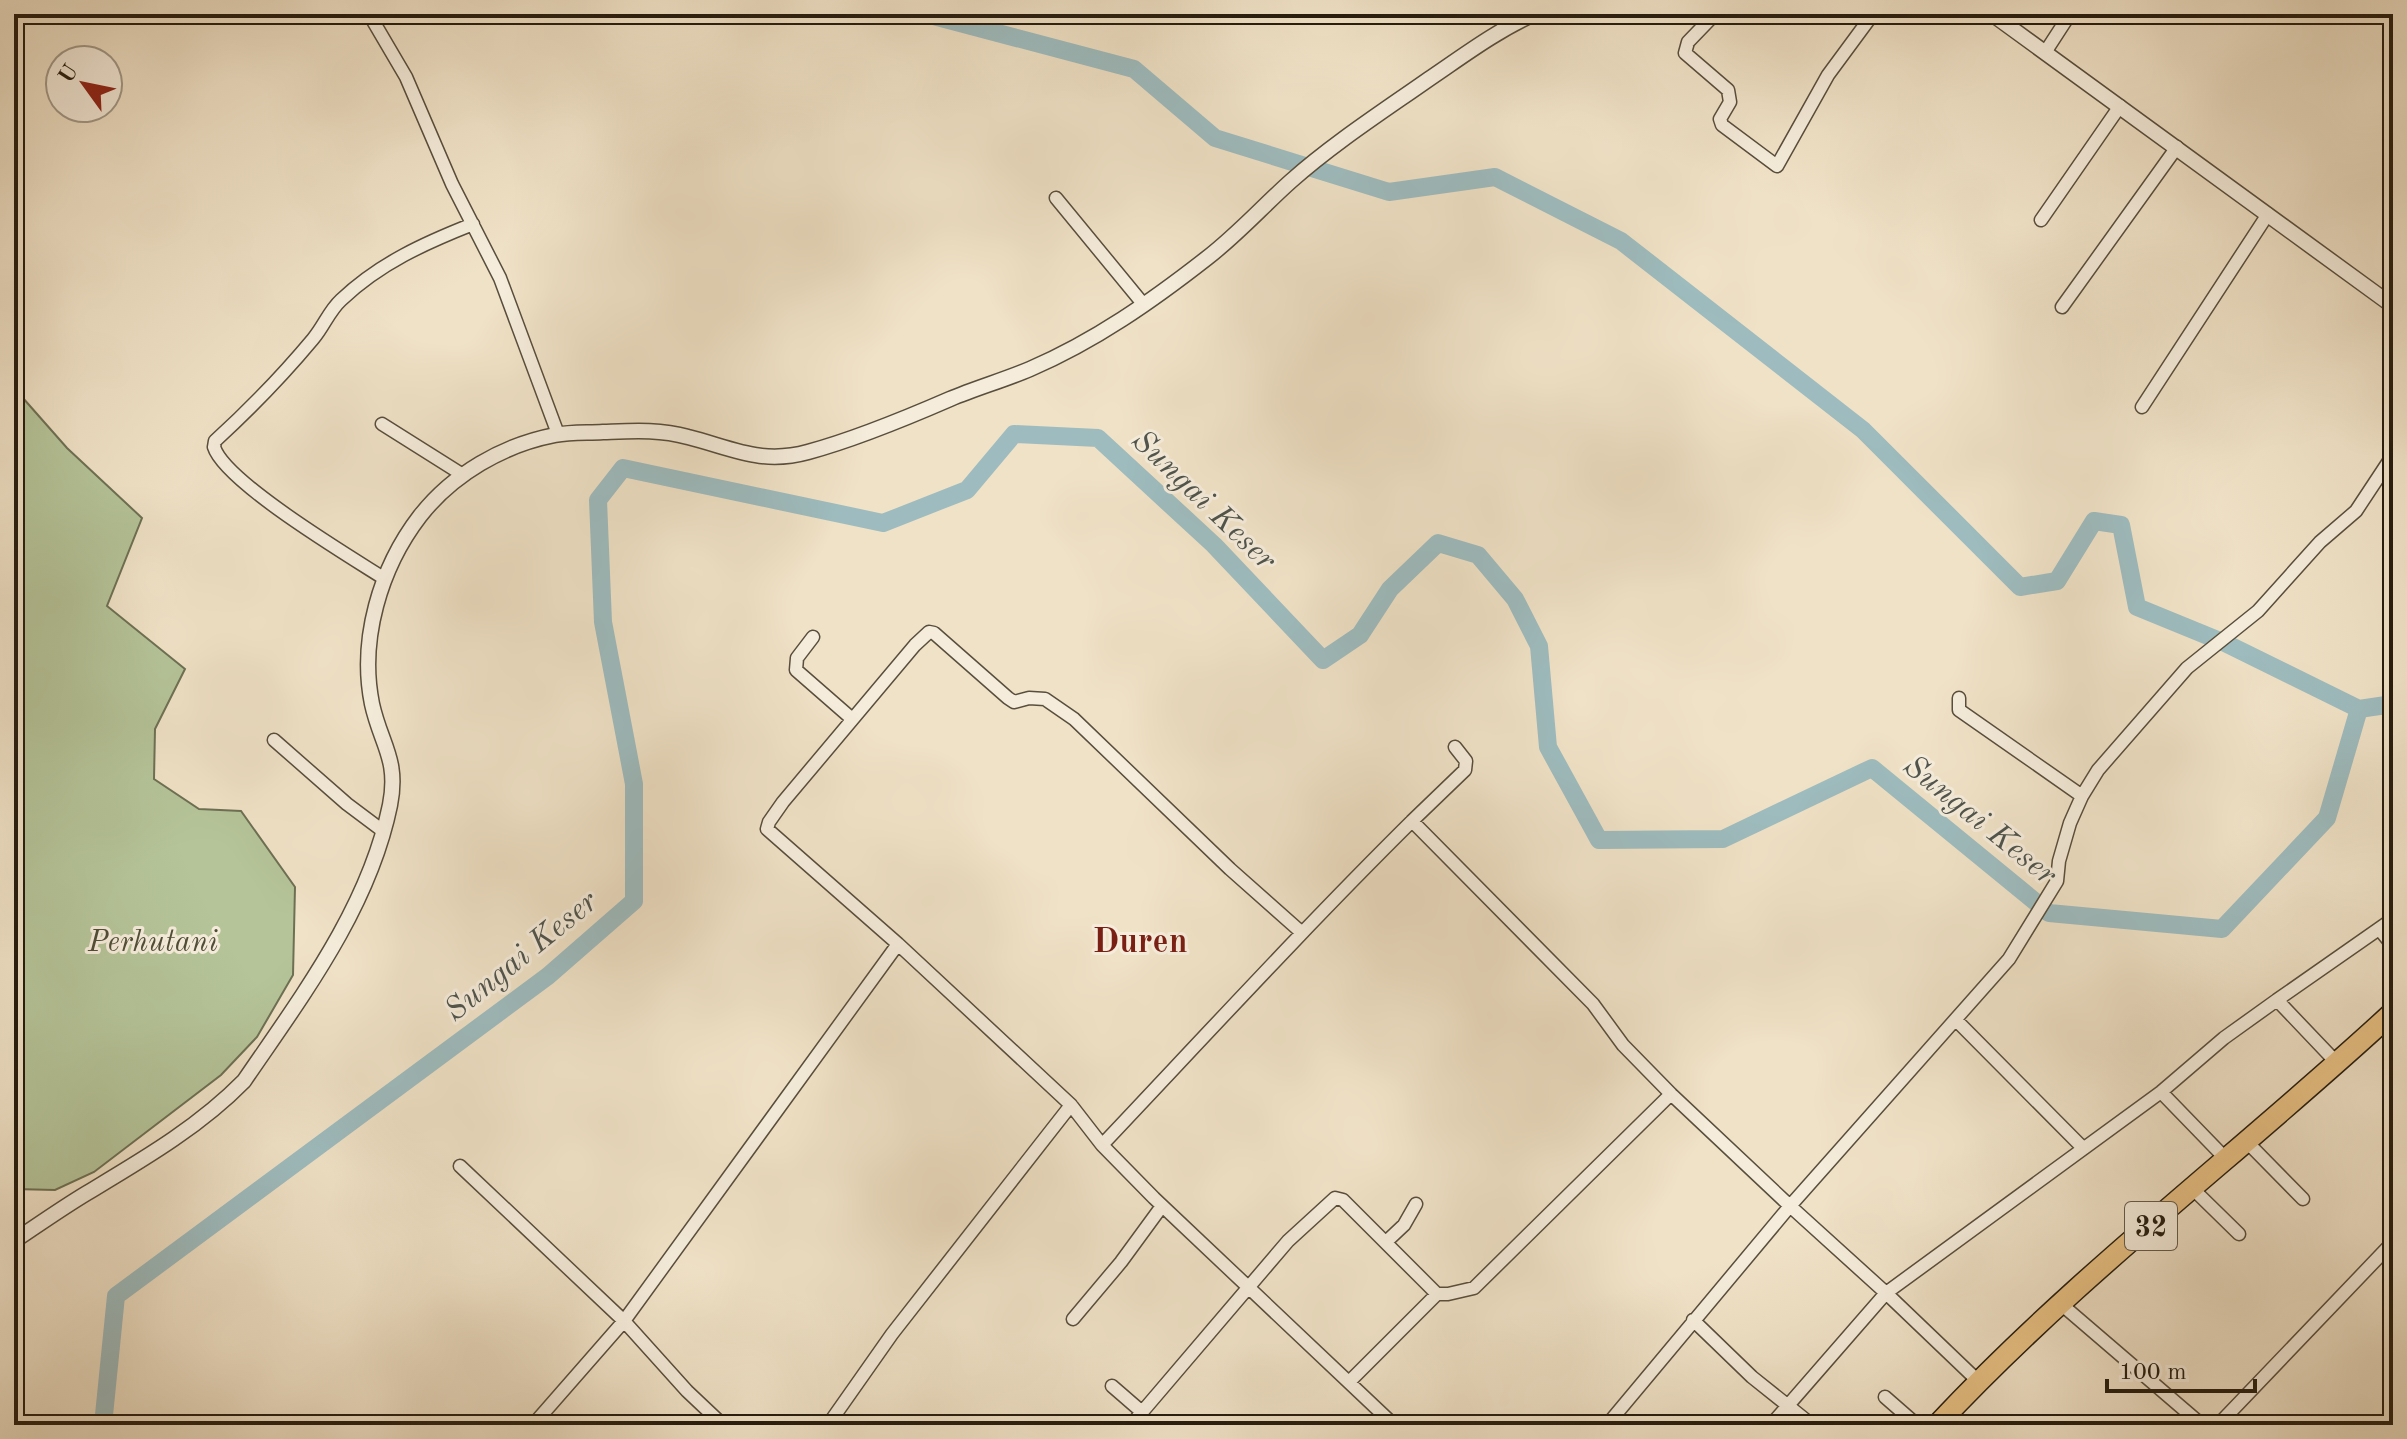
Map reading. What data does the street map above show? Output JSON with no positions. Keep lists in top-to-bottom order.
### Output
{
  "streets": {
    "highway": ["32"]
  },
  "districts": ["Duren"],
  "water": ["Sungai Keser"],
  "parks": ["Perhutani"],
  "scale_bar": "100 m",
  "north": "top left"
}
